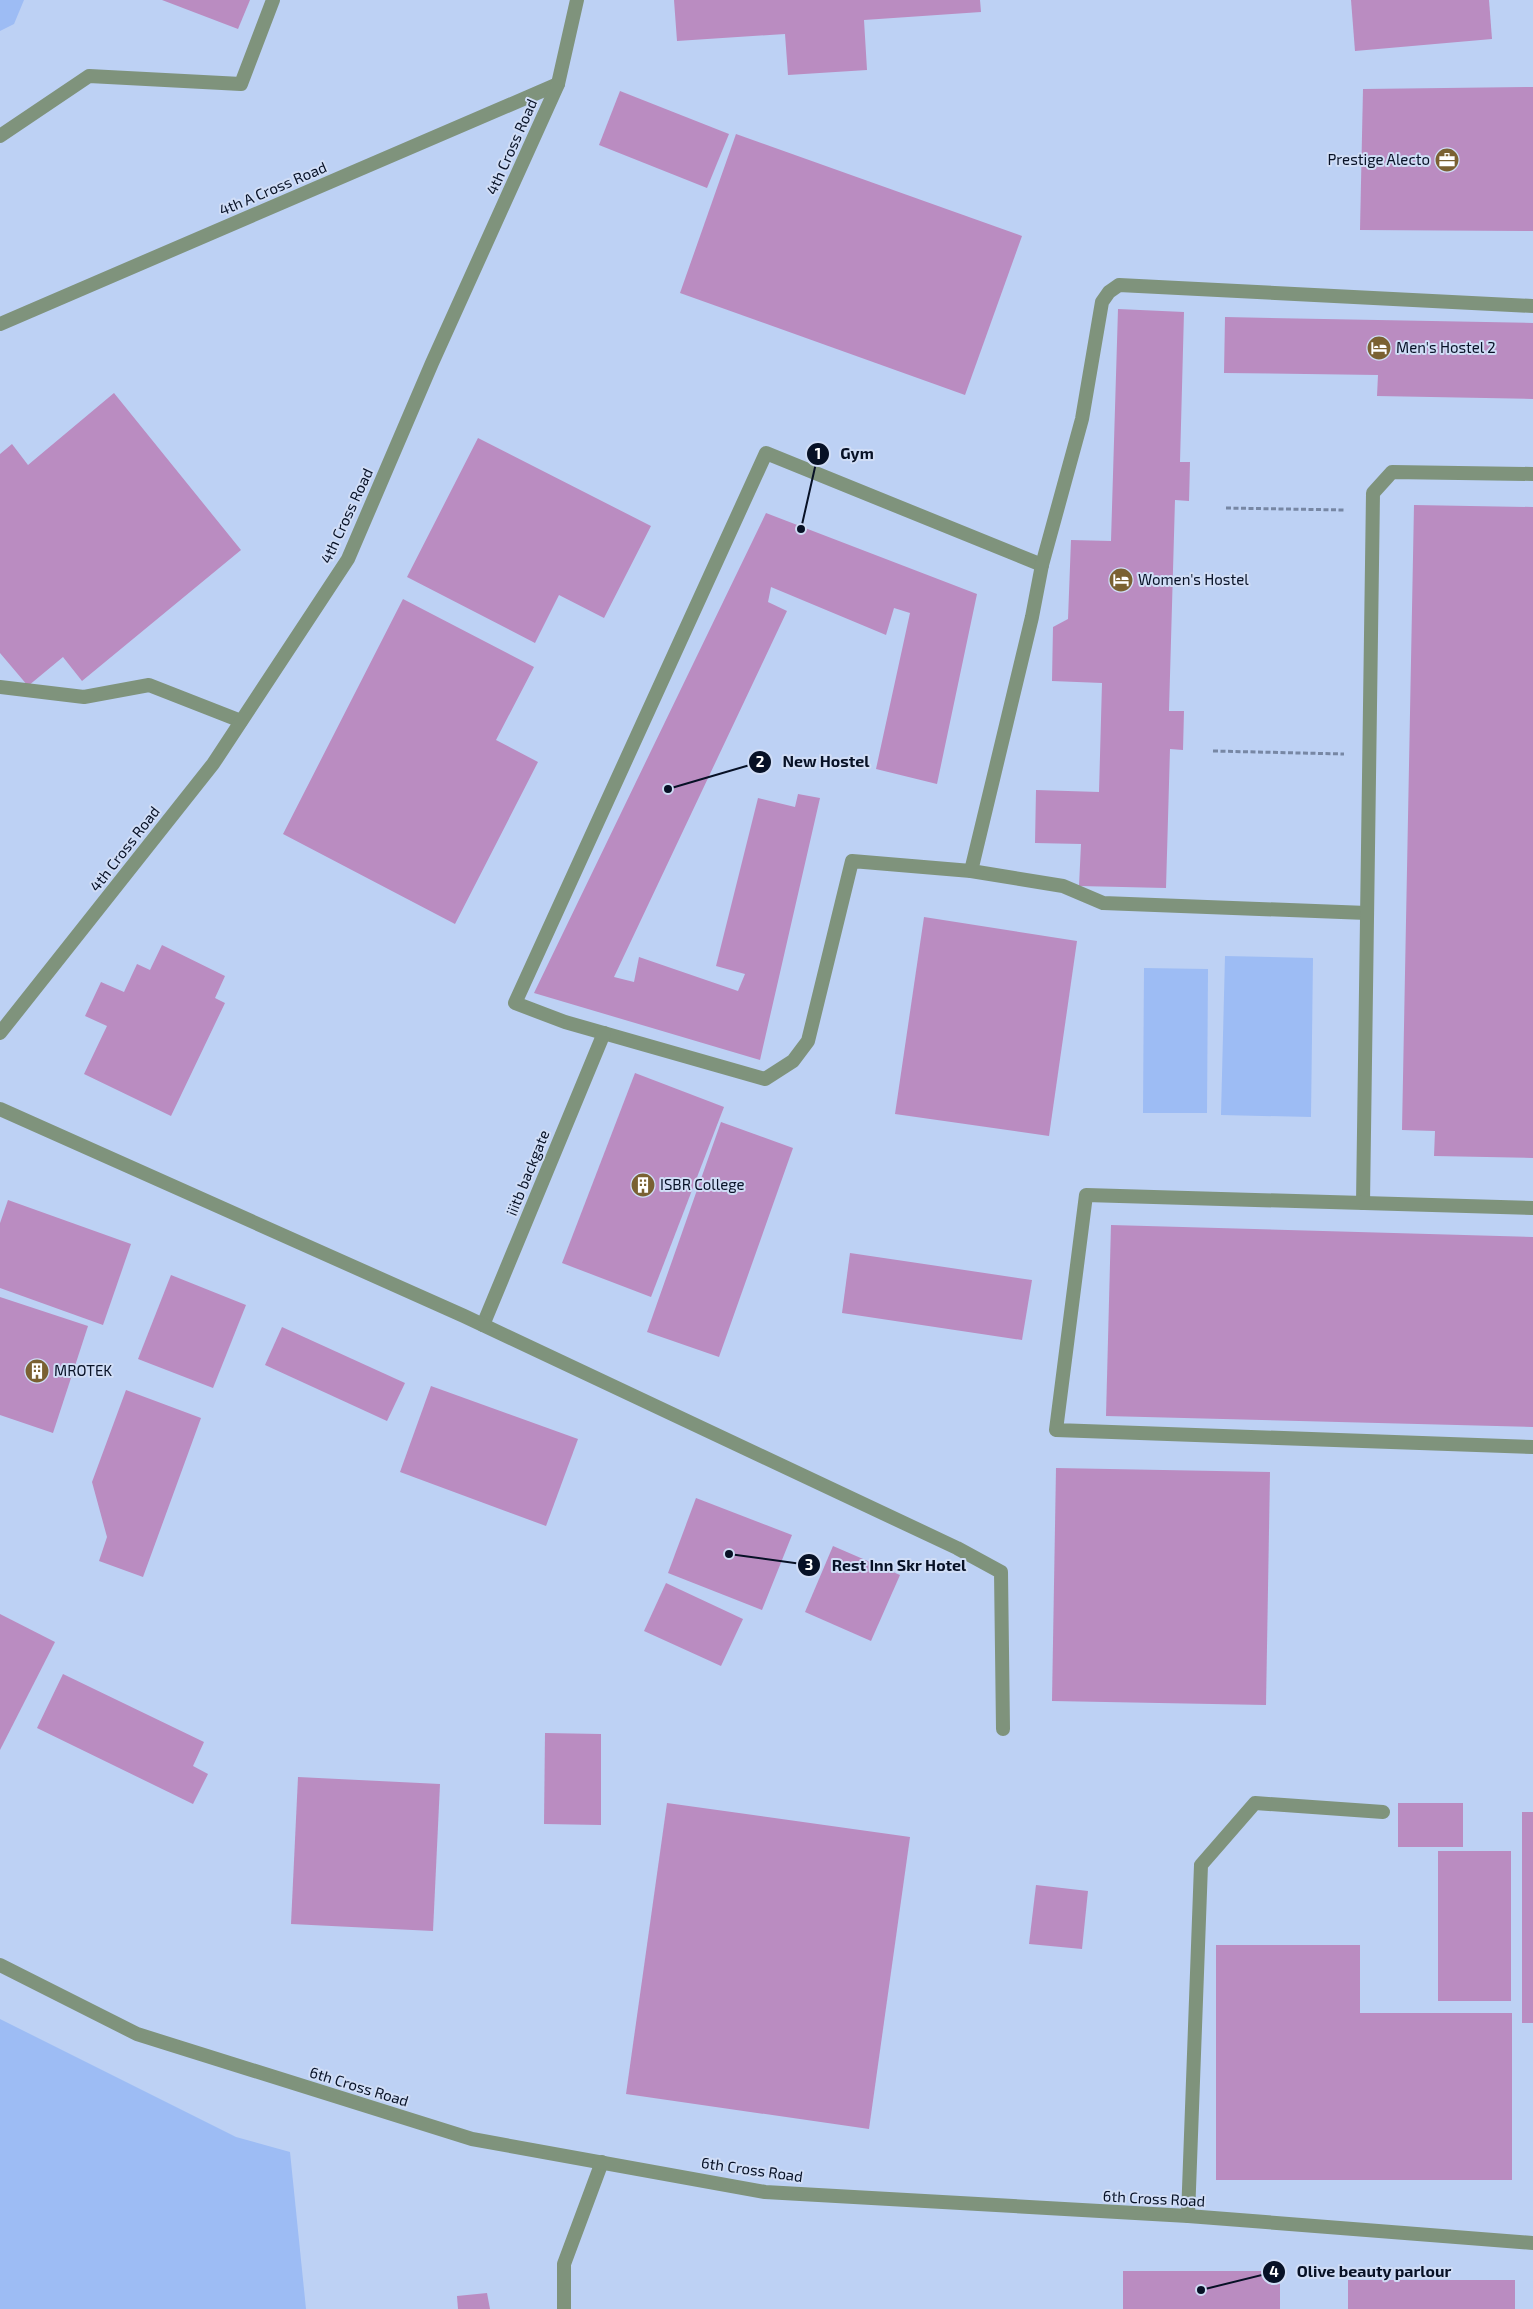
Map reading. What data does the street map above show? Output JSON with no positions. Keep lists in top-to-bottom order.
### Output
{
  "streets": {
    "street": [
      "4th Cross Road",
      "4th A Cross Road",
      "iiitb backgate",
      "6th Cross Road"
    ]
  },
  "crossings": [
    ["4th Cross Road", "4th A Cross Road"]
  ],
  "places": {
    "office": ["Prestige Alecto"],
    "hotel": ["Men's Hostel 2", "Women's Hostel"],
    "other": [
      "Gym",
      "New Hostel",
      "Rest Inn Skr Hotel",
      "Olive beauty parlour"
    ],
    "building": ["ISBR College", "MROTEK"]
  }
}
